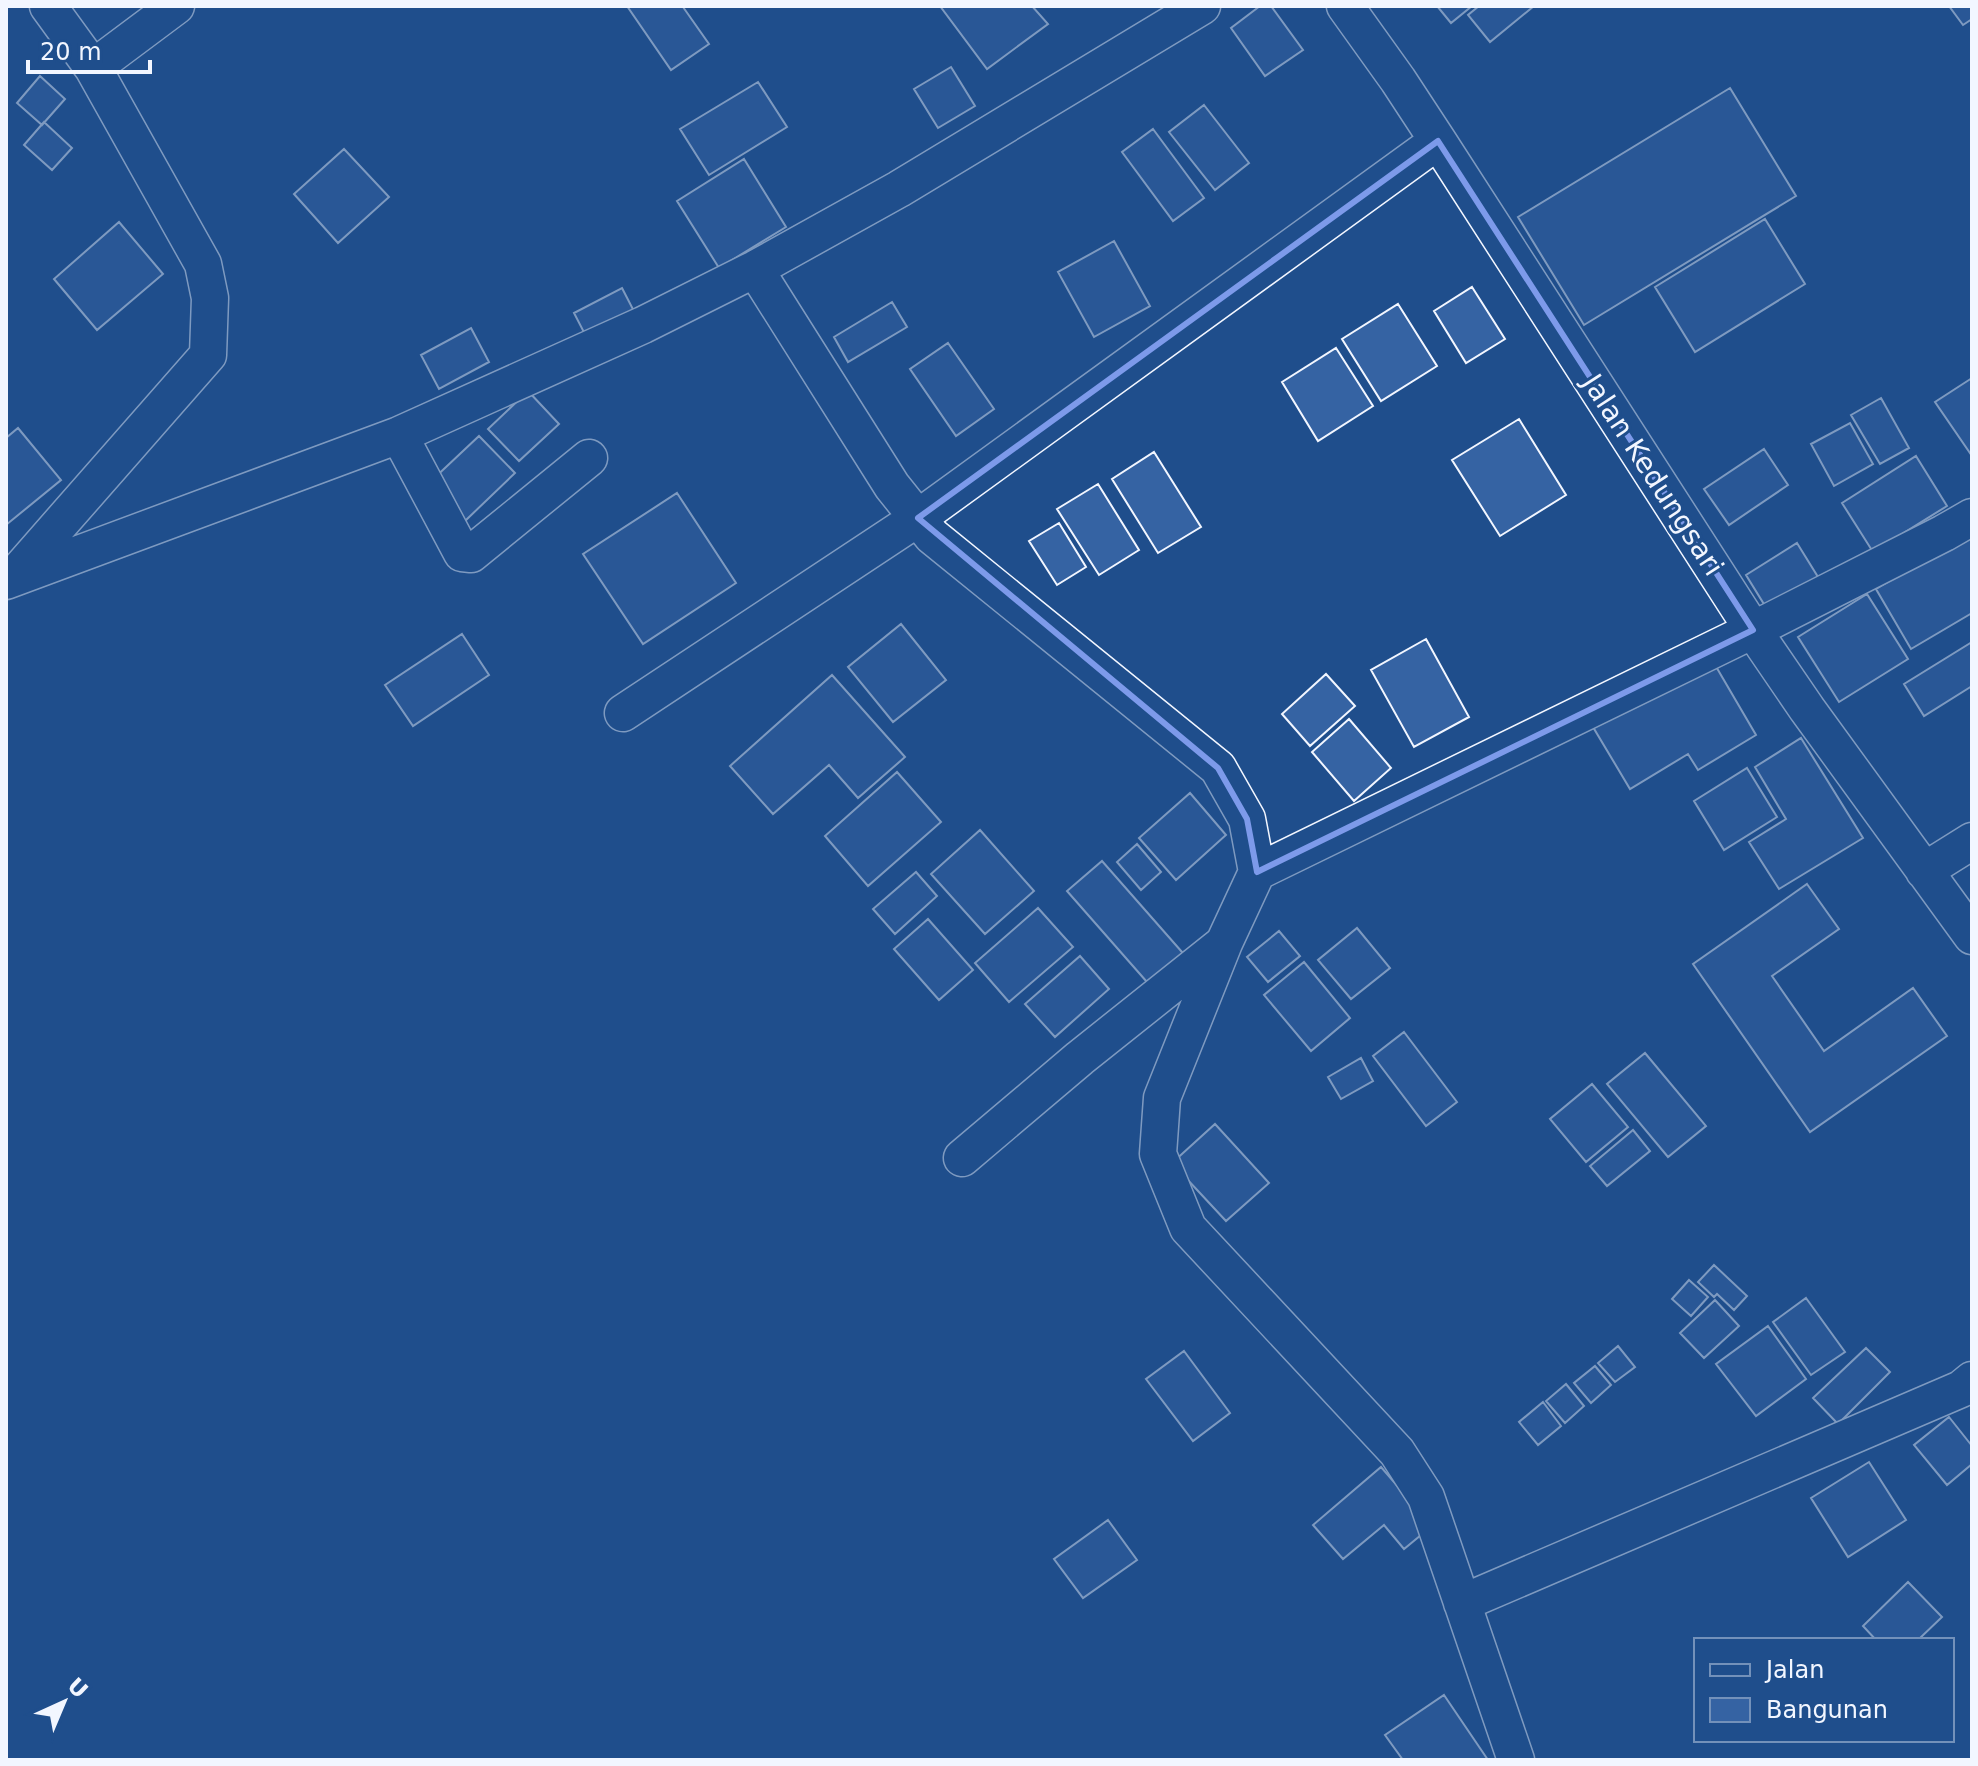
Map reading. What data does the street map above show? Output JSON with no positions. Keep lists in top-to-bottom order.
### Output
{
  "streets": {
    "street": ["Jalan Kedungsari"]
  },
  "legend": ["Jalan", "Bangunan"],
  "scale_bar": "20 m",
  "north": "top right"
}
